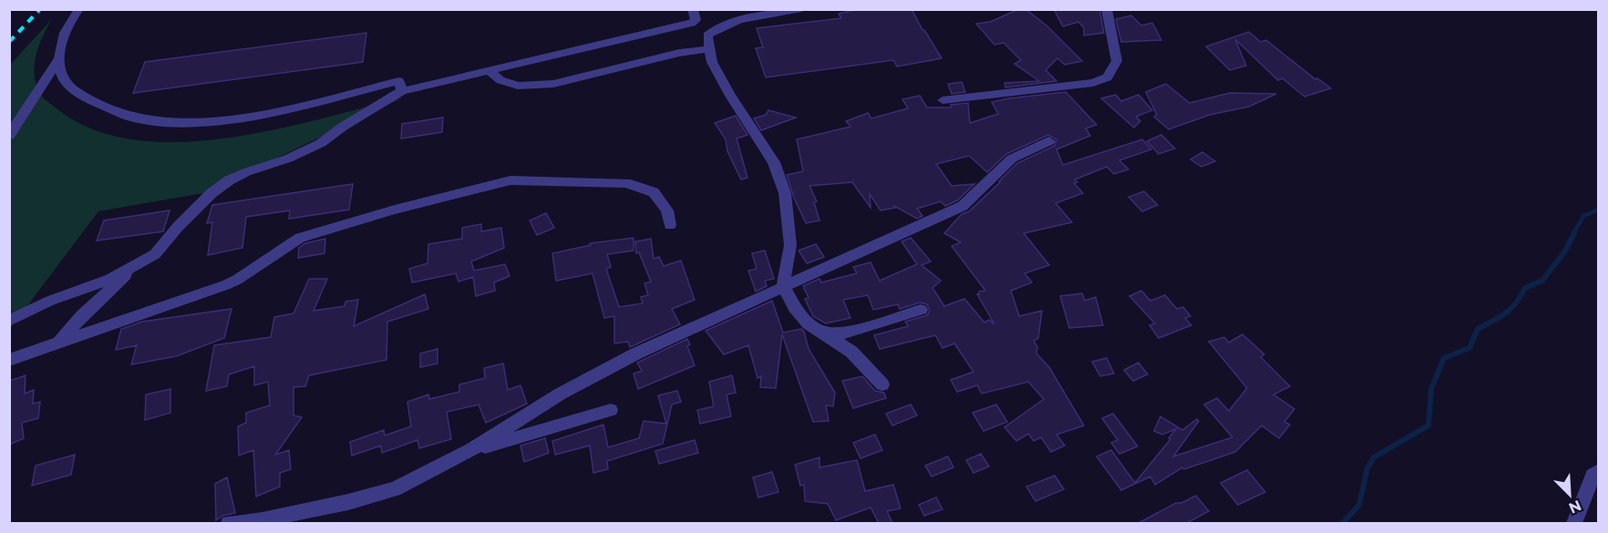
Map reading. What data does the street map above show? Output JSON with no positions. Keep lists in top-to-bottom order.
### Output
{
  "north": "bottom right"
}
